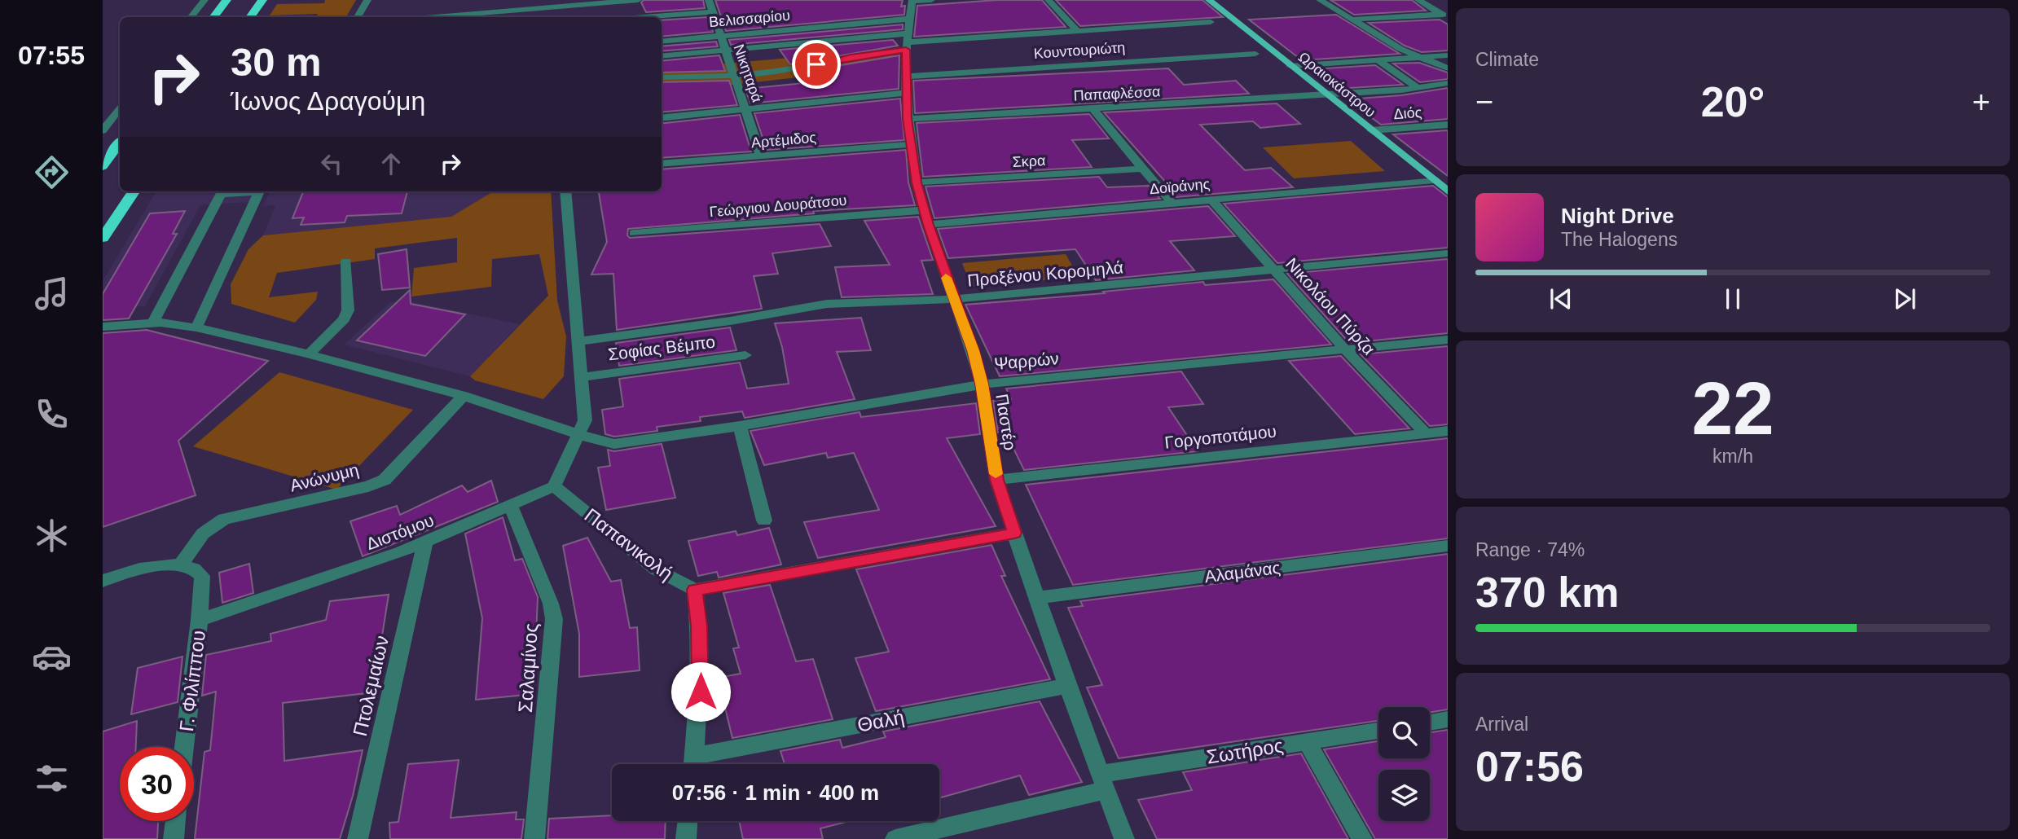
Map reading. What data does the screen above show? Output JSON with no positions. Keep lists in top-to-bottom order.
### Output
{
  "streets": {
    "main road": ["Ωραιοκάστρου"],
    "street": [
      "Βελισσαρίου",
      "Κουντουριώτη",
      "Νικηταρά",
      "Παπαφλέσσα",
      "Διός",
      "Αρτέμιδος",
      "Σκρα",
      "Δοϊράνης",
      "Γεώργιου Δουράτσου",
      "Προξένου Κορομηλά",
      "Νικολάου Πύρζα",
      "Σοφίας Βέμπο",
      "Ψαρρών",
      "Παστέρ",
      "Γοργοποτάμου",
      "Ανώνυμη",
      "Διστόμου",
      "Παπανικολή",
      "Αλαμάνας",
      "Σαλαμίνος",
      "Γ. Φιλίππου",
      "Πτολεμαίων",
      "Θαλή",
      "Σωτήρος"
    ]
  },
  "crossings": [
    ["Βελισσαρίου", "Κουντουριώτη"],
    ["Βελισσαρίου", "Νικηταρά"],
    ["Βελισσαρίου", "Παστέρ"],
    ["Κουντουριώτη", "Νικηταρά"],
    ["Κουντουριώτη", "Παστέρ"],
    ["Νικηταρά", "Αρτέμιδος"],
    ["Ωραιοκάστρου", "Παπαφλέσσα"],
    ["Ωραιοκάστρου", "Διός"],
    ["Ωραιοκάστρου", "Δοϊράνης"],
    ["Παπαφλέσσα", "Παστέρ"],
    ["Αρτέμιδος", "Παστέρ"],
    ["Σκρα", "Παστέρ"],
    ["Δοϊράνης", "Νικολάου Πύρζα"],
    ["Δοϊράνης", "Παστέρ"],
    ["Γεώργιου Δουράτσου", "Παστέρ"],
    ["Προξένου Κορομηλά", "Νικολάου Πύρζα"],
    ["Προξένου Κορομηλά", "Παστέρ"],
    ["Νικολάου Πύρζα", "Ψαρρών"],
    ["Νικολάου Πύρζα", "Γοργοποτάμου"],
    ["Ψαρρών", "Παστέρ"],
    ["Ψαρρών", "Ανώνυμη"],
    ["Παστέρ", "Γοργοποτάμου"],
    ["Παστέρ", "Αλαμάνας"],
    ["Παστέρ", "Θαλή"],
    ["Παστέρ", "Σωτήρος"],
    ["Ανώνυμη", "Γ. Φιλίππου"],
    ["Διστόμου", "Παπανικολή"],
    ["Διστόμου", "Σαλαμίνος"],
    ["Διστόμου", "Γ. Φιλίππου"],
    ["Διστόμου", "Πτολεμαίων"]
  ],
  "page": {
    "tabs": "07:55",
    "tile": [
      "Climate",
      ["22", "km/h"],
      ["Range · 74%", "370 km"],
      ["Arrival", "07:56"]
    ],
    "turn": ["30 m", "Ίωνος Δραγούμη"],
    "heat": ["−", "20°", "+"],
    "song": ["Night Drive", "The Halogens"],
    "limit": "30",
    "trip": "07:56 · 1 min · 400 m"
  }
}
